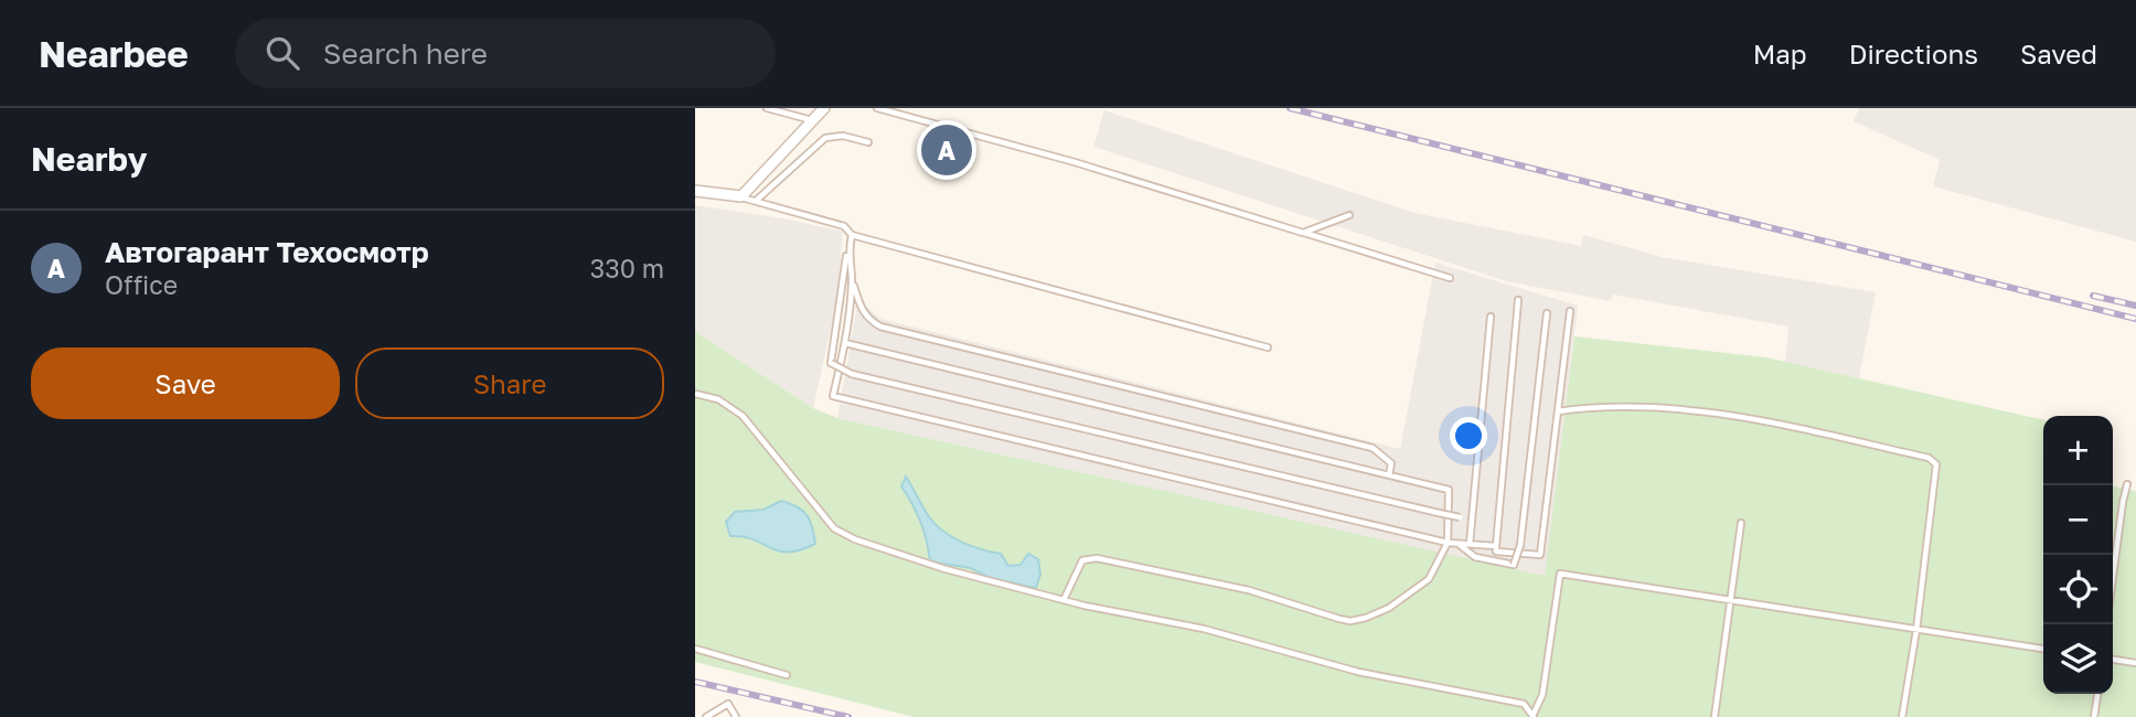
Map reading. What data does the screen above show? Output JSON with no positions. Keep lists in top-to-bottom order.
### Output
{
  "page": {
    "header": "Nearbee",
    "search": "Search here",
    "nav": ["Map", "Directions", "Saved"],
    "heading": "Nearby",
    "pins": "A",
    "list": [
      {
        "mark": "A",
        "name": "Автогарант Техосмотр",
        "note": "Office",
        "value": "330 m"
      }
    ],
    "buttons": ["Save", "Share"],
    "map_buttons": ["+", "−"]
  }
}
